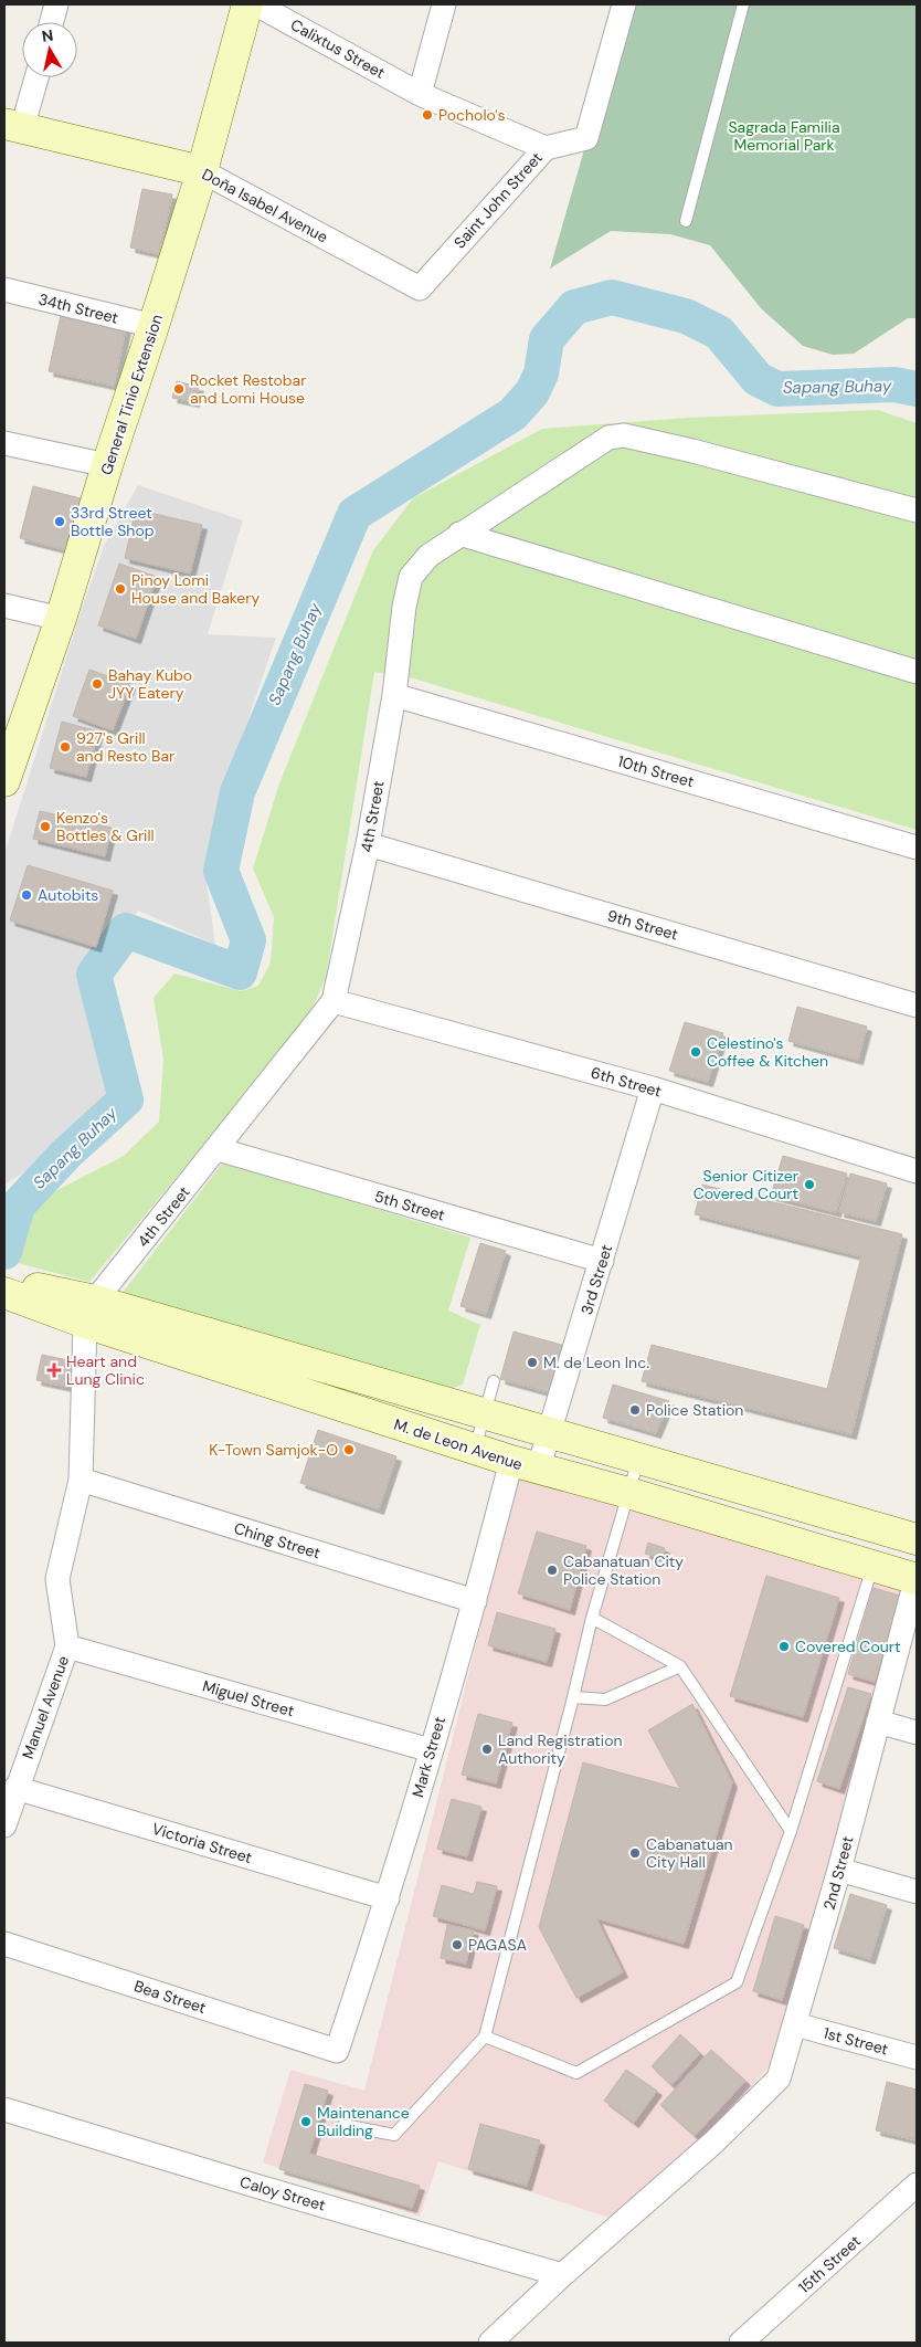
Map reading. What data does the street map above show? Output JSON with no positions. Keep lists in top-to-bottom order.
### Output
{
  "streets": {
    "main road": ["Doña Isabel Avenue", "General Tinio Extension", "M. de Leon Avenue"],
    "street": [
      "Calixtus Street",
      "Saint John Street",
      "34th Street",
      "10th Street",
      "4th Street",
      "9th Street",
      "6th Street",
      "5th Street",
      "3rd Street",
      "Ching Street",
      "Miguel Street",
      "Manuel Avenue",
      "Mark Street",
      "Victoria Street",
      "2nd Street",
      "Bea Street",
      "1st Street",
      "Caloy Street",
      "15th Street"
    ]
  },
  "crossings": [
    ["Calixtus Street", "Saint John Street"],
    ["Saint John Street", "Doña Isabel Avenue"],
    ["Doña Isabel Avenue", "General Tinio Extension"],
    ["34th Street", "General Tinio Extension"],
    ["10th Street", "4th Street"],
    ["4th Street", "9th Street"],
    ["4th Street", "6th Street"],
    ["4th Street", "5th Street"],
    ["4th Street", "M. de Leon Avenue"],
    ["4th Street", "Manuel Avenue"],
    ["6th Street", "3rd Street"],
    ["5th Street", "3rd Street"],
    ["3rd Street", "M. de Leon Avenue"],
    ["3rd Street", "Mark Street"],
    ["M. de Leon Avenue", "Manuel Avenue"],
    ["M. de Leon Avenue", "Mark Street"],
    ["M. de Leon Avenue", "2nd Street"],
    ["Ching Street", "Manuel Avenue"],
    ["Ching Street", "Mark Street"],
    ["Miguel Street", "Manuel Avenue"],
    ["Miguel Street", "Mark Street"],
    ["Manuel Avenue", "Victoria Street"],
    ["Mark Street", "Victoria Street"],
    ["Mark Street", "Bea Street"],
    ["2nd Street", "1st Street"],
    ["2nd Street", "Caloy Street"]
  ],
  "water": ["Sapang Buhay"],
  "parks": ["Sagrada Familia Memorial Park"],
  "places": {
    "other": [
      "Pocholo's",
      "Rocket Restobar and Lomi House",
      "33rd Street Bottle Shop",
      "Pinoy Lomi House and Bakery",
      "Bahay Kubo JYY Eatery",
      "927's Grill and Resto Bar",
      "Kenzo's Bottles & Grill",
      "Autobits",
      "Celestino's Coffee & Kitchen",
      "Senior Citizer Covered Court",
      "M. de Leon Inc.",
      "Police Station",
      "K-Town Samjok-O",
      "Cabanatuan City Police Station",
      "Covered Court",
      "Land Registration Authority",
      "Cabanatuan City Hall",
      "PAGASA",
      "Maintenance Building"
    ],
    "health": ["Heart and Lung Clinic"]
  },
  "north": "top"
}
